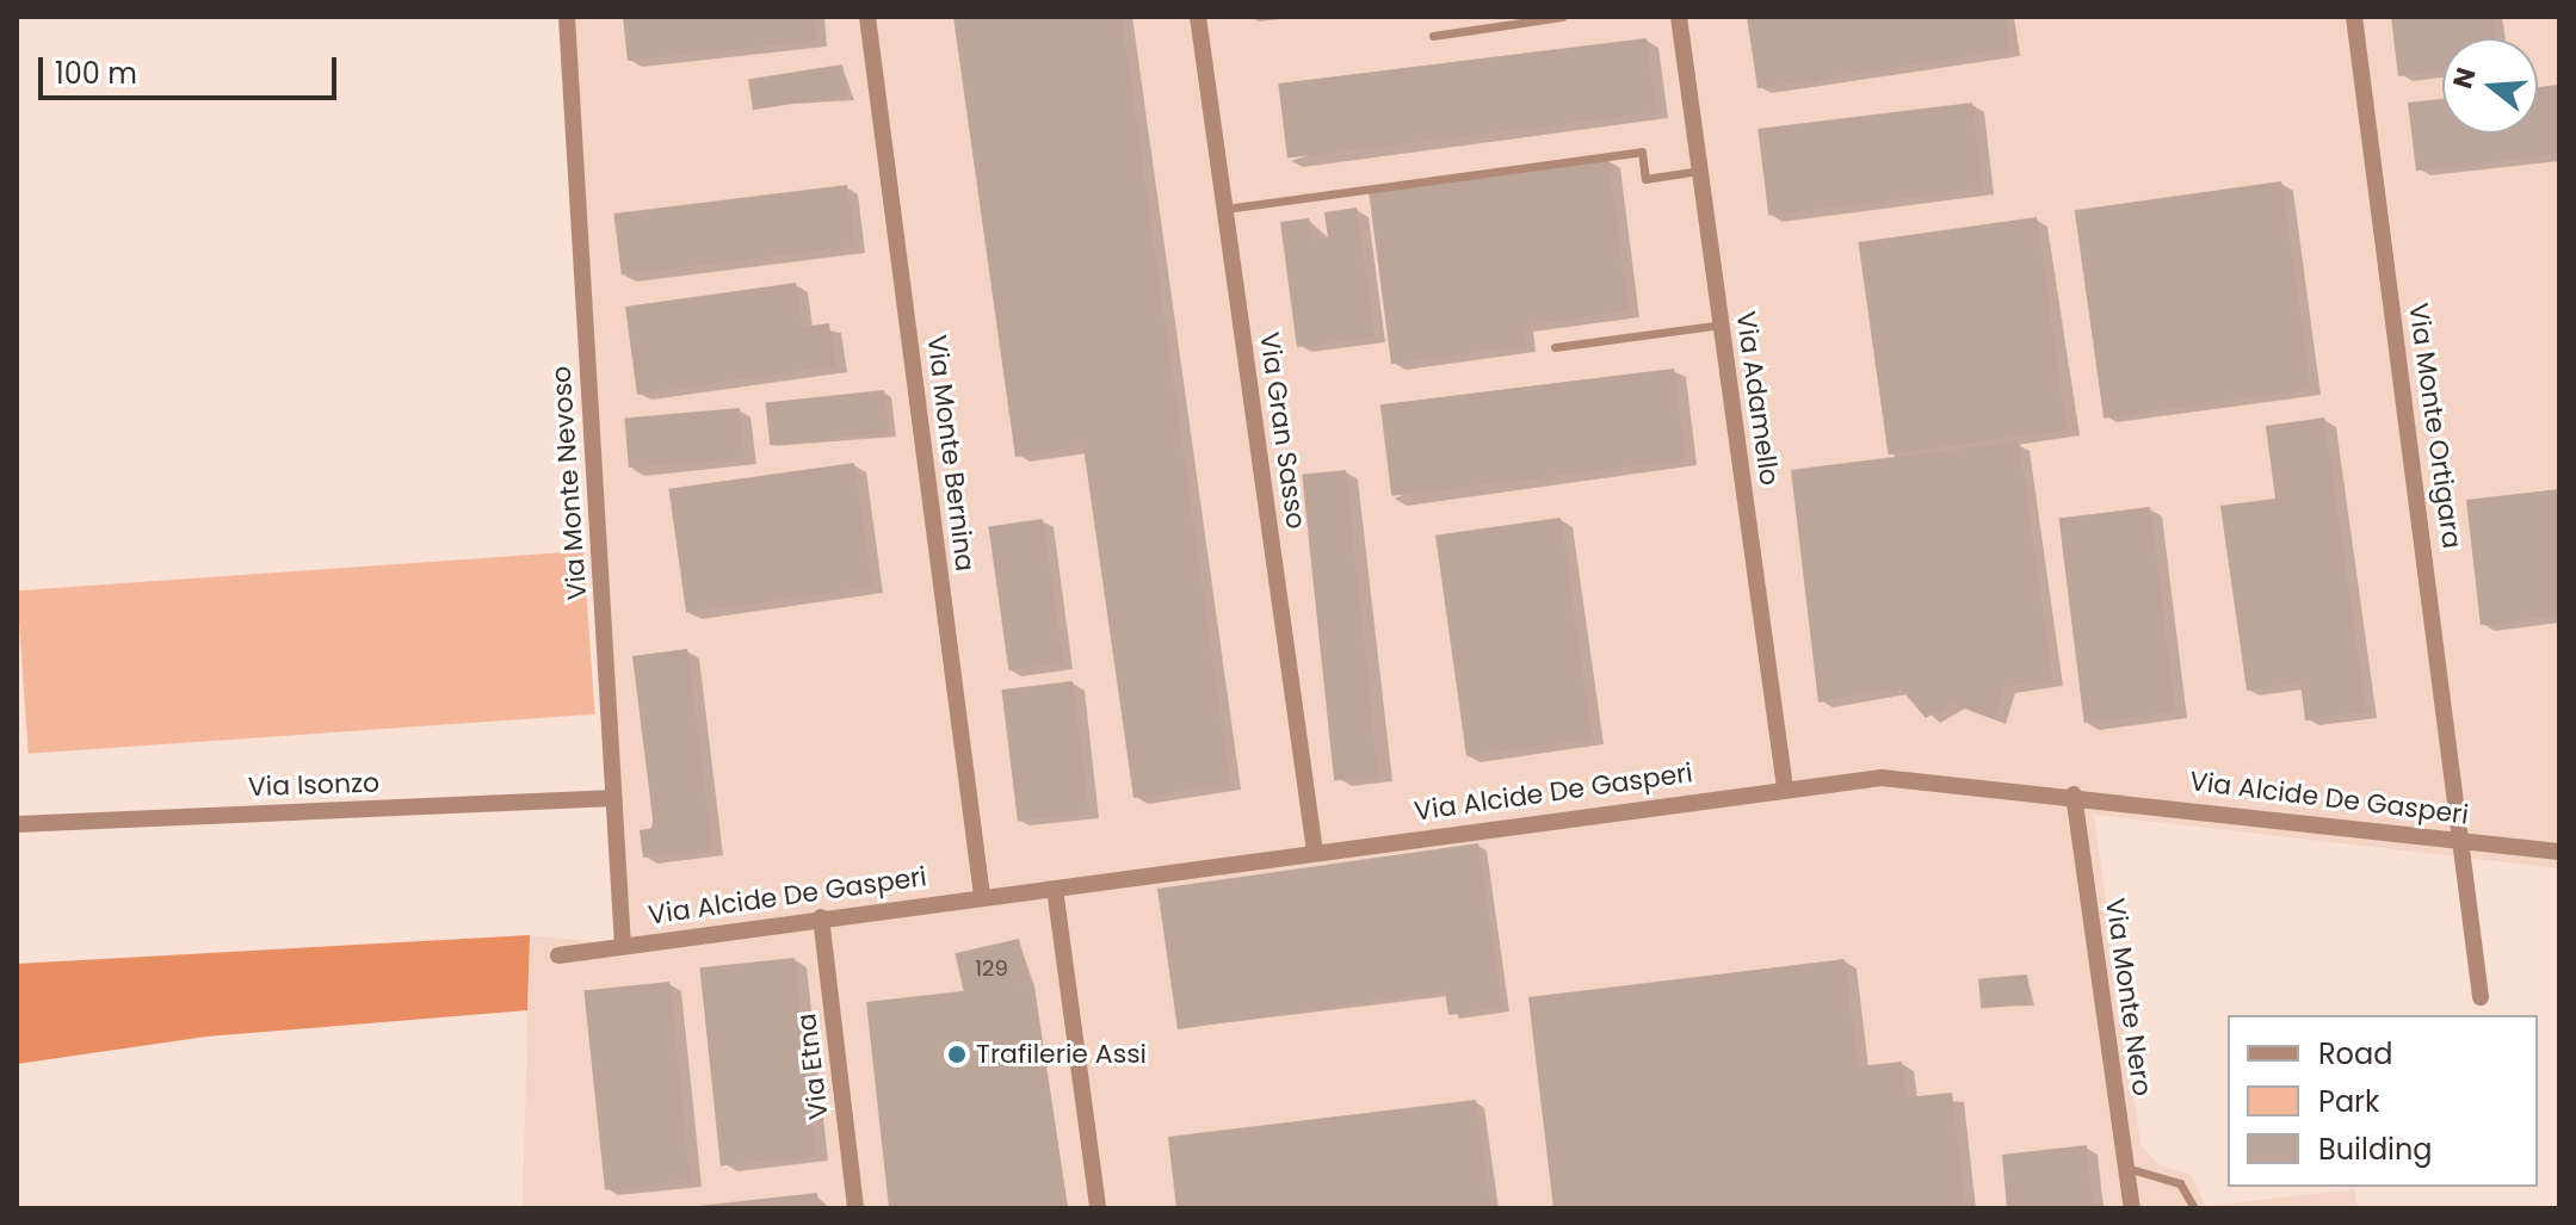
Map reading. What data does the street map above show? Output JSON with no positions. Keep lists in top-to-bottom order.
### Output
{
  "streets": {
    "street": [
      "Via Adamello",
      "Via Monte Ortigara",
      "Via Gran Sasso",
      "Via Monte Bernina",
      "Via Monte Nevoso",
      "Via Isonzo",
      "Via Alcide De Gasperi",
      "Via Monte Nero",
      "Via Etna"
    ]
  },
  "crossings": [
    ["Via Adamello", "Via Alcide De Gasperi"],
    ["Via Monte Ortigara", "Via Alcide De Gasperi"],
    ["Via Gran Sasso", "Via Alcide De Gasperi"],
    ["Via Monte Bernina", "Via Alcide De Gasperi"],
    ["Via Monte Nevoso", "Via Isonzo"],
    ["Via Monte Nevoso", "Via Alcide De Gasperi"],
    ["Via Alcide De Gasperi", "Via Monte Nero"],
    ["Via Alcide De Gasperi", "Via Etna"]
  ],
  "places": ["Trafilerie Assi"],
  "house_numbers": ["129"],
  "legend": ["Road", "Park", "Building"],
  "scale_bar": "100 m",
  "north": "left"
}
